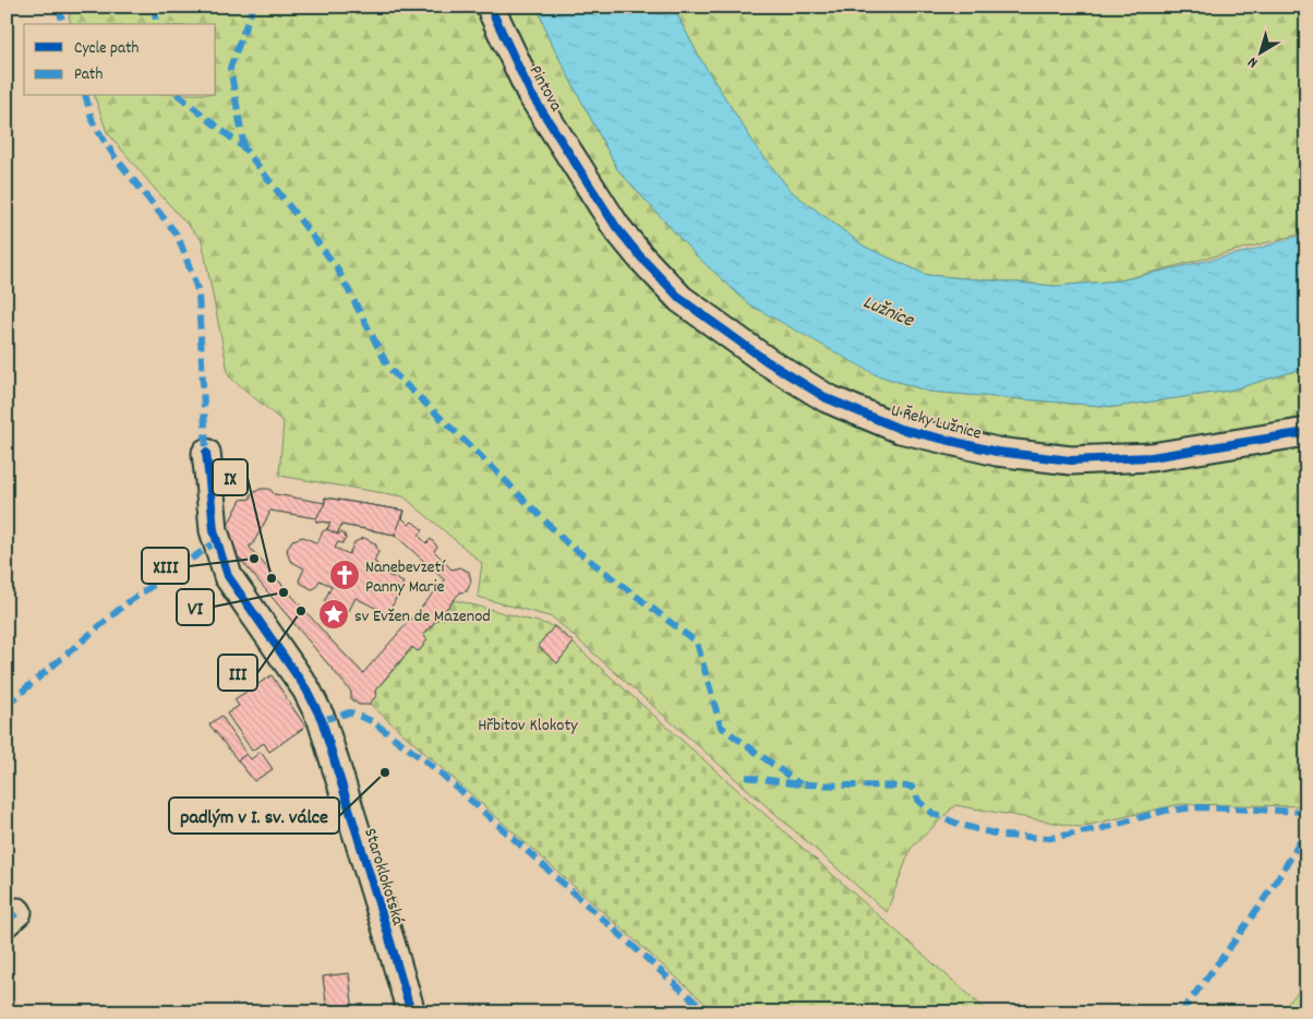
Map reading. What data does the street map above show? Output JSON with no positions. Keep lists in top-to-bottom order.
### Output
{
  "streets": {
    "street": ["Pintova", "U Řeky Lužnice", "Staroklokotská"]
  },
  "crossings": [
    ["Pintova", "U Řeky Lužnice"]
  ],
  "water": ["Lužnice"],
  "parks": ["Hřbitov Klokoty"],
  "places": {
    "other": [
      "XIII",
      "IX",
      "VI",
      "III",
      "padlým v I. sv. válce"
    ],
    "church": ["Nanebevzetí Panny Marie"],
    "place": ["sv Evžen de Mazenod"]
  },
  "legend": ["Cycle path", "Path"],
  "north": "bottom left"
}
